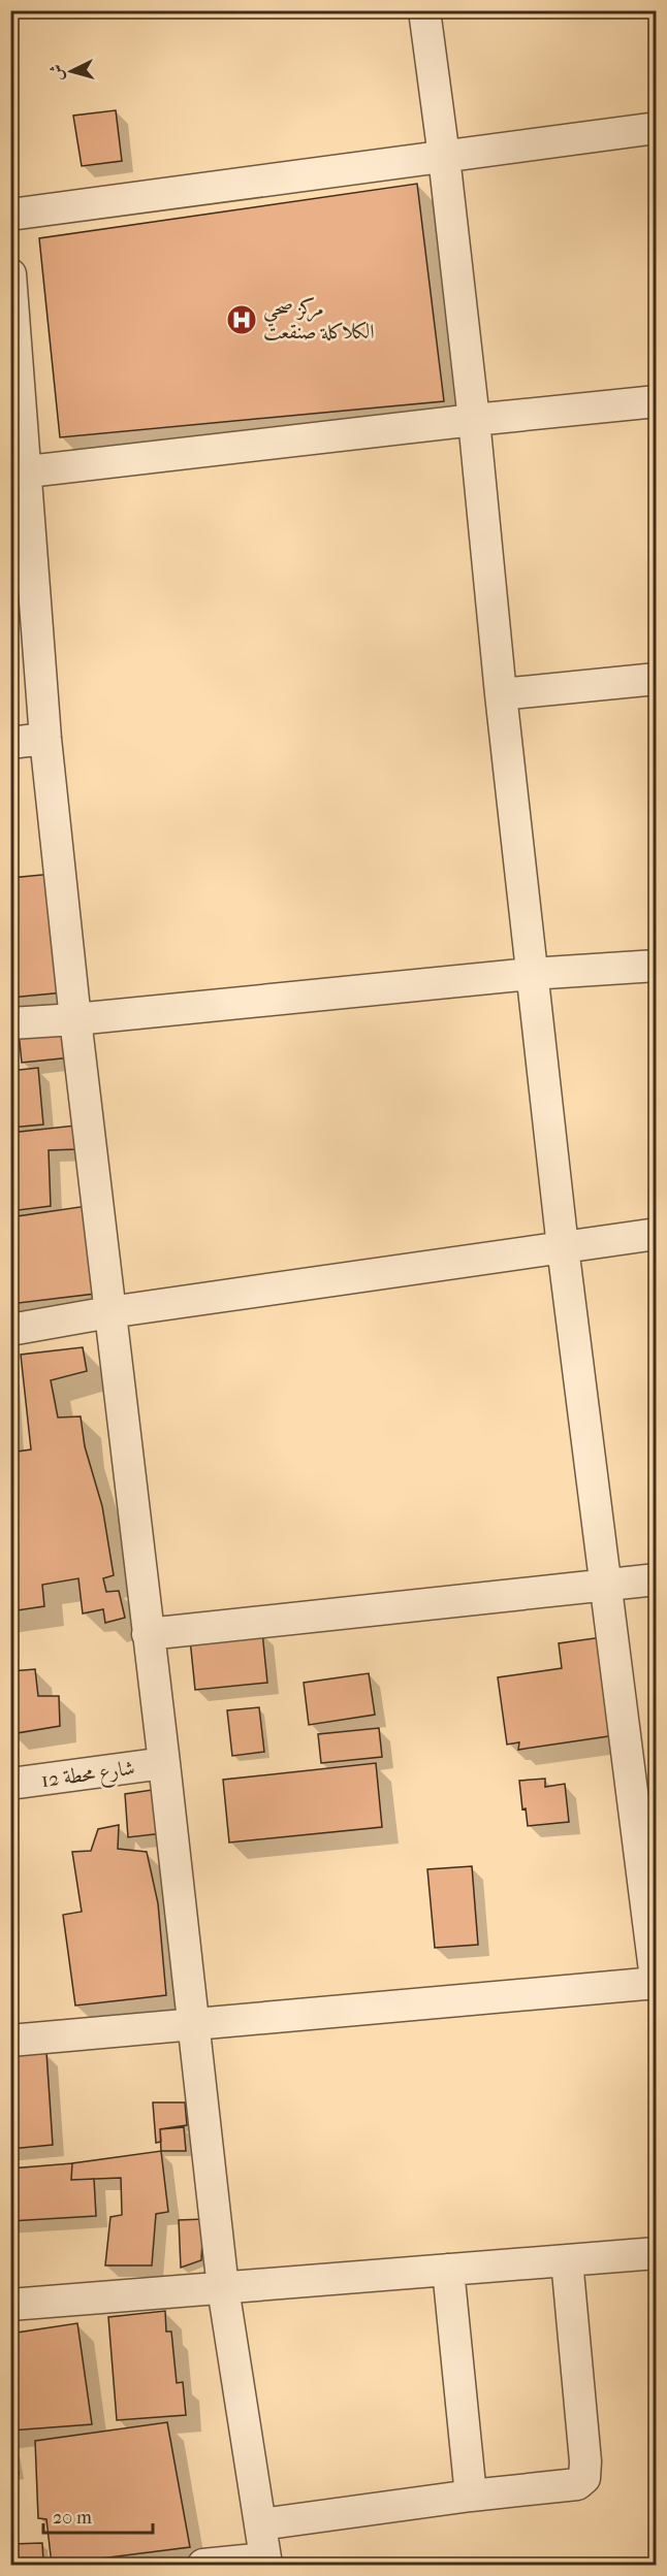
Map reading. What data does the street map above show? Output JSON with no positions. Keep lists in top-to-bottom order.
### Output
{
  "streets": {
    "street": ["شارع محطة 12"]
  },
  "places": {
    "hospital": ["مركز صحي الكلاكلة صنقعت"]
  },
  "scale_bar": "20 m",
  "north": "left"
}
